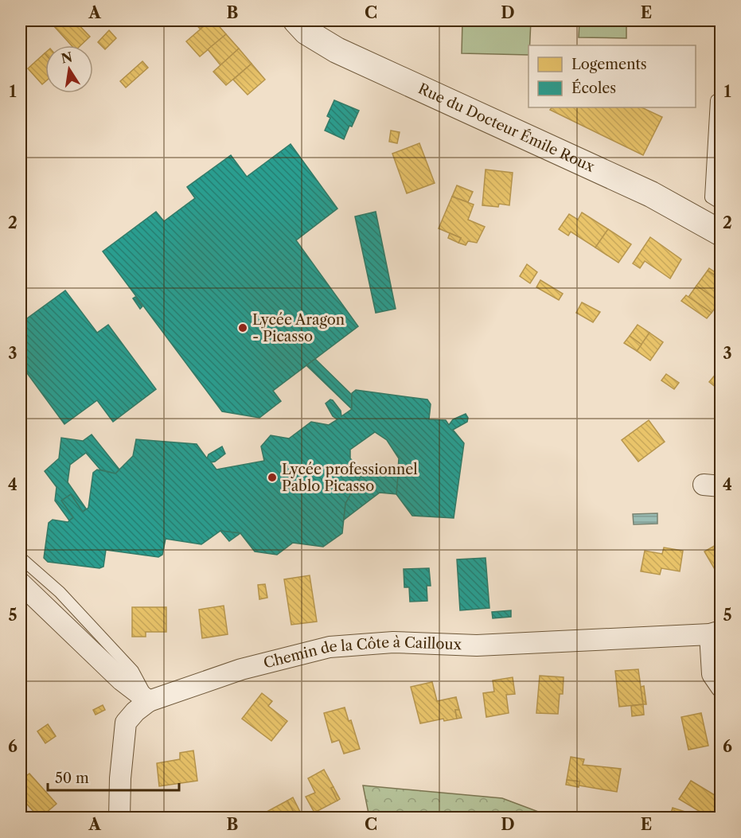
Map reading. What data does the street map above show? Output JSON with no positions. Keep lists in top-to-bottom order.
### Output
{
  "streets": {
    "street": ["Rue du Docteur Émile Roux", "Chemin de la Côte à Cailloux"]
  },
  "places": ["Lycée Aragon - Picasso", "Lycée professionnel Pablo Picasso"],
  "legend": ["Logements", "Écoles"],
  "scale_bar": "50 m",
  "north": "top",
  "grid": {
    "columns": [
      "A",
      "B",
      "C",
      "D",
      "E"
    ],
    "rows": [
      "1",
      "2",
      "3",
      "4",
      "5",
      "6"
    ]
  }
}
